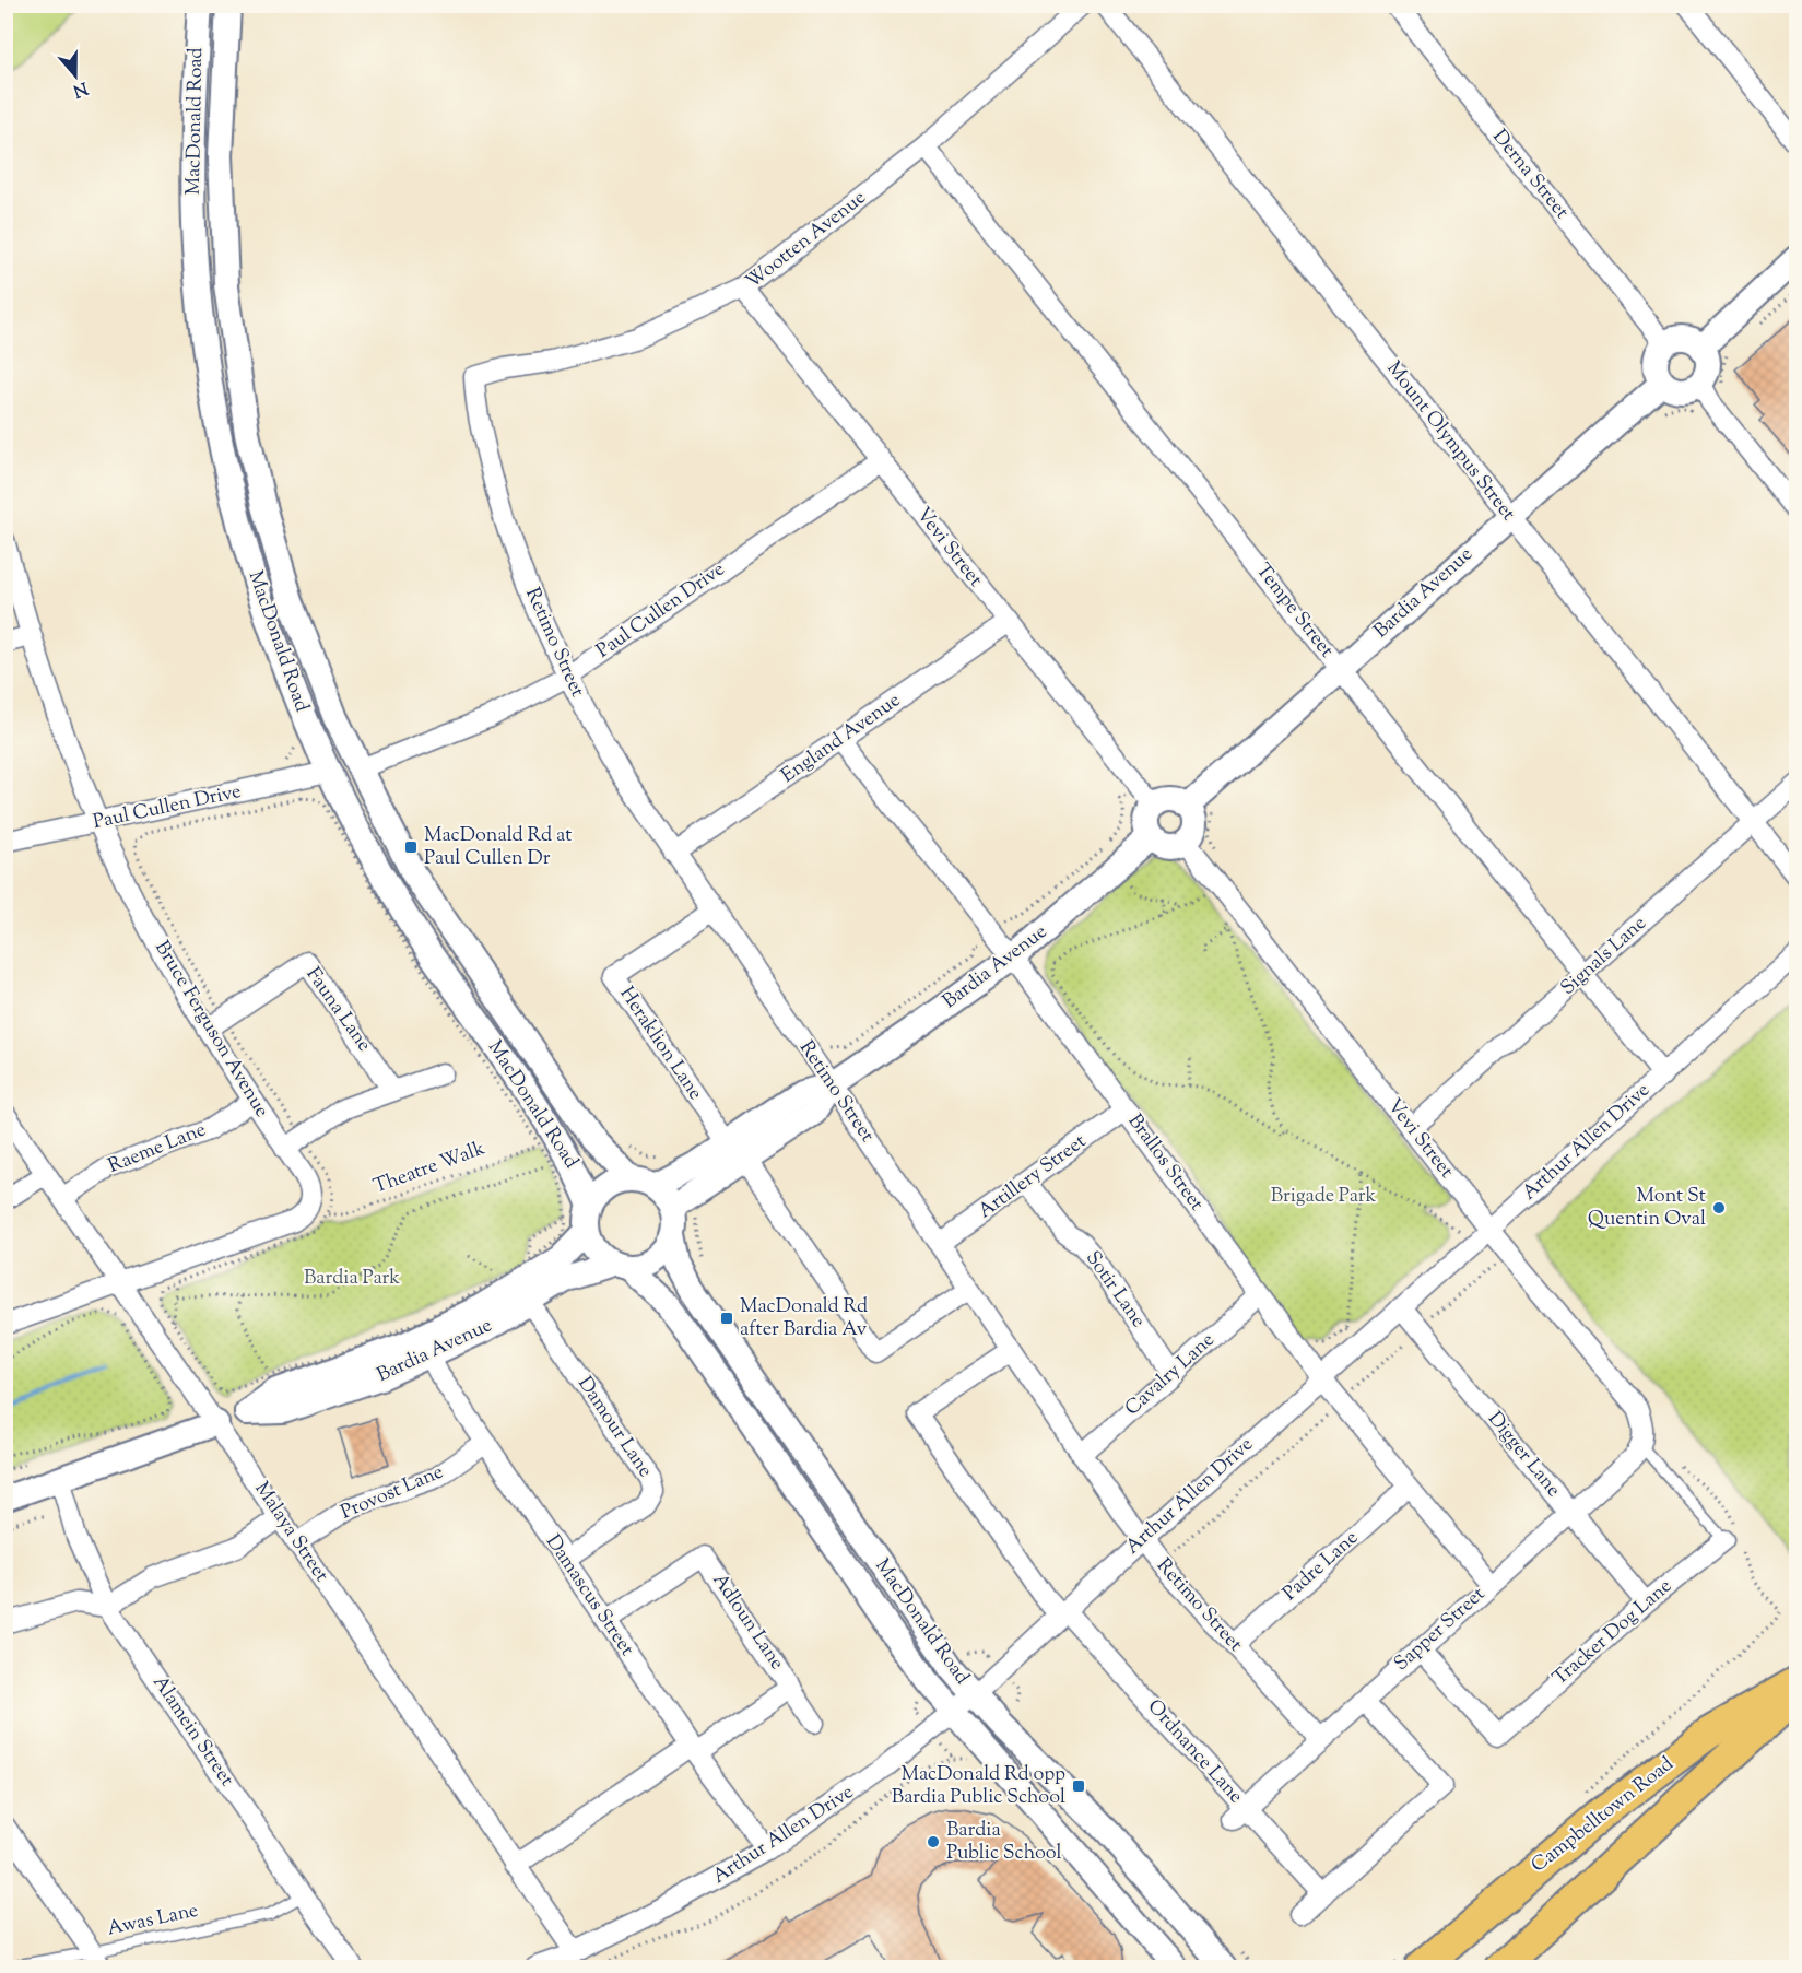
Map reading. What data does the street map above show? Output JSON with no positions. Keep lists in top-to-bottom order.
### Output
{
  "streets": {
    "main road": ["Campbelltown Road"],
    "street": [
      "MacDonald Road",
      "Derna Street",
      "Wootten Avenue",
      "Mount Olympus Street",
      "Vevi Street",
      "Bardia Avenue",
      "Paul Cullen Drive",
      "Tempe Street",
      "Retimo Street",
      "England Avenue",
      "Signals Lane",
      "Fauna Lane",
      "Bruce Ferguson Avenue",
      "Heraklion Lane",
      "Arthur Allen Drive",
      "Raeme Lane",
      "Brallos Street",
      "Artillery Street",
      "Sotir Lane",
      "Cavalry Lane",
      "Damour Lane",
      "Digger Lane",
      "Provost Lane",
      "Malaya Street",
      "Padre Lane",
      "Damascus Street",
      "Adloun Lane",
      "Sapper Street",
      "Tracker Dog Lane",
      "Alamein Street",
      "Ordnance Lane"
    ],
    "lane": ["Awas Lane"],
    "path": ["Theatre Walk"]
  },
  "crossings": [
    ["MacDonald Road", "Bardia Avenue"],
    ["MacDonald Road", "Paul Cullen Drive"],
    ["MacDonald Road", "Arthur Allen Drive"],
    ["Derna Street", "Bardia Avenue"],
    ["Wootten Avenue", "Vevi Street"],
    ["Wootten Avenue", "Tempe Street"],
    ["Wootten Avenue", "Retimo Street"],
    ["Mount Olympus Street", "Bardia Avenue"],
    ["Mount Olympus Street", "Signals Lane"],
    ["Vevi Street", "Bardia Avenue"],
    ["Vevi Street", "Paul Cullen Drive"],
    ["Vevi Street", "England Avenue"],
    ["Vevi Street", "Signals Lane"],
    ["Vevi Street", "Arthur Allen Drive"],
    ["Vevi Street", "Sapper Street"],
    ["Vevi Street", "Tracker Dog Lane"],
    ["Bardia Avenue", "Tempe Street"],
    ["Bardia Avenue", "Retimo Street"],
    ["Bardia Avenue", "Heraklion Lane"],
    ["Bardia Avenue", "Brallos Street"],
    ["Bardia Avenue", "Damour Lane"],
    ["Bardia Avenue", "Malaya Street"],
    ["Bardia Avenue", "Damascus Street"],
    ["Bardia Avenue", "Alamein Street"],
    ["Paul Cullen Drive", "Retimo Street"],
    ["Paul Cullen Drive", "Bruce Ferguson Avenue"],
    ["Tempe Street", "Signals Lane"],
    ["Tempe Street", "Arthur Allen Drive"],
    ["Retimo Street", "England Avenue"],
    ["Retimo Street", "Heraklion Lane"],
    ["Retimo Street", "Arthur Allen Drive"],
    ["Retimo Street", "Artillery Street"],
    ["Retimo Street", "Cavalry Lane"],
    ["Retimo Street", "Padre Lane"],
    ["Retimo Street", "Sapper Street"],
    ["Retimo Street", "Ordnance Lane"],
    ["England Avenue", "Brallos Street"],
    ["Fauna Lane", "Bruce Ferguson Avenue"],
    ["Bruce Ferguson Avenue", "Raeme Lane"],
    ["Bruce Ferguson Avenue", "Malaya Street"],
    ["Arthur Allen Drive", "Brallos Street"],
    ["Arthur Allen Drive", "Digger Lane"],
    ["Arthur Allen Drive", "Malaya Street"],
    ["Arthur Allen Drive", "Damascus Street"],
    ["Arthur Allen Drive", "Ordnance Lane"],
    ["Raeme Lane", "Malaya Street"],
    ["Brallos Street", "Artillery Street"],
    ["Brallos Street", "Cavalry Lane"],
    ["Brallos Street", "Padre Lane"],
    ["Brallos Street", "Sapper Street"],
    ["Artillery Street", "Sotir Lane"],
    ["Sotir Lane", "Cavalry Lane"],
    ["Damour Lane", "Damascus Street"],
    ["Digger Lane", "Sapper Street"],
    ["Digger Lane", "Tracker Dog Lane"],
    ["Provost Lane", "Malaya Street"],
    ["Provost Lane", "Damascus Street"],
    ["Malaya Street", "Adloun Lane"],
    ["Damascus Street", "Adloun Lane"],
    ["Sapper Street", "Tracker Dog Lane"],
    ["Sapper Street", "Ordnance Lane"],
    ["Alamein Street", "Awas Lane"]
  ],
  "parks": ["Brigade Park", "Bardia Park"],
  "places": {
    "transit": ["MacDonald Rd at Paul Cullen Dr", "MacDonald Rd after Bardia Av", "MacDonald Rd opp Bardia Public School"],
    "other": ["Mont St Quentin Oval", "Bardia Public School"]
  },
  "north": "bottom"
}
